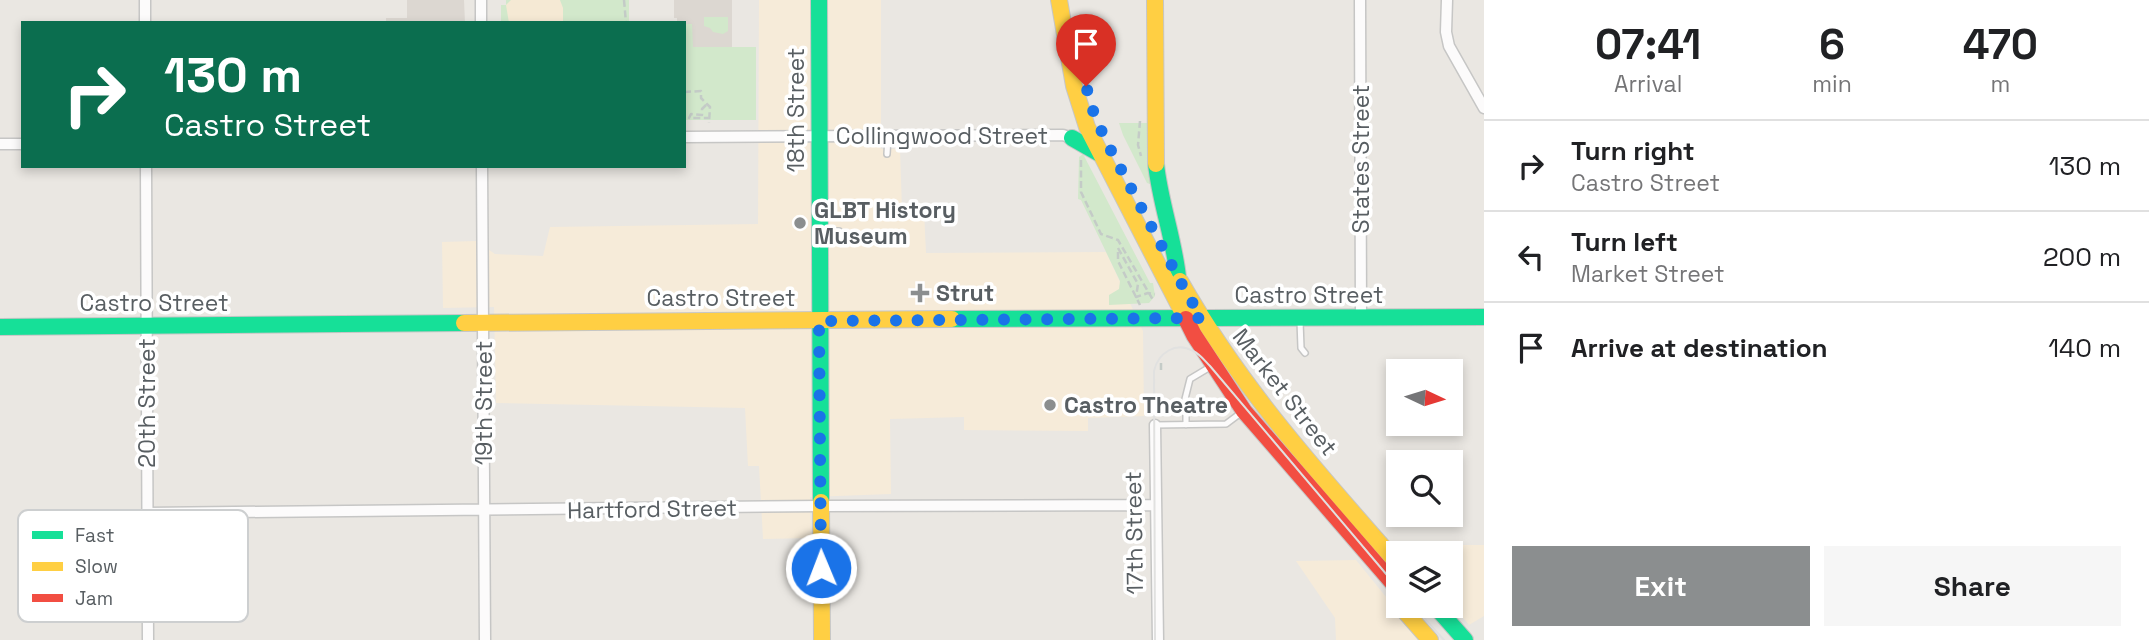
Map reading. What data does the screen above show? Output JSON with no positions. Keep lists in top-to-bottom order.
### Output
{
  "streets": {
    "main road": ["18th Street", "Castro Street", "Market Street"],
    "street": [
      "Collingwood Street",
      "States Street",
      "20th Street",
      "19th Street",
      "Hartford Street",
      "17th Street"
    ]
  },
  "crossings": [
    ["18th Street", "Collingwood Street"],
    ["18th Street", "Castro Street"],
    ["18th Street", "Hartford Street"],
    ["States Street", "Castro Street"],
    ["Castro Street", "Market Street"],
    ["Castro Street", "20th Street"],
    ["Castro Street", "19th Street"],
    ["19th Street", "Hartford Street"],
    ["Hartford Street", "17th Street"]
  ],
  "places": {
    "other": ["GLBT History Museum", "Castro Theatre"],
    "health": ["Strut"]
  },
  "legend": ["Fast", "Slow", "Jam"],
  "north": "right",
  "page": {
    "eta": [
      "07:41",
      "Arrival",
      "6",
      "min",
      "470",
      "m"
    ],
    "turn": ["130 m", "Castro Street"],
    "list": [
      {
        "name": "Turn right",
        "note": "Castro Street",
        "value": "130 m"
      },
      {
        "name": "Turn left",
        "note": "Market Street",
        "value": "200 m"
      },
      {
        "name": "Arrive at destination",
        "value": "140 m"
      }
    ],
    "buttons": ["Exit", "Share"]
  }
}
